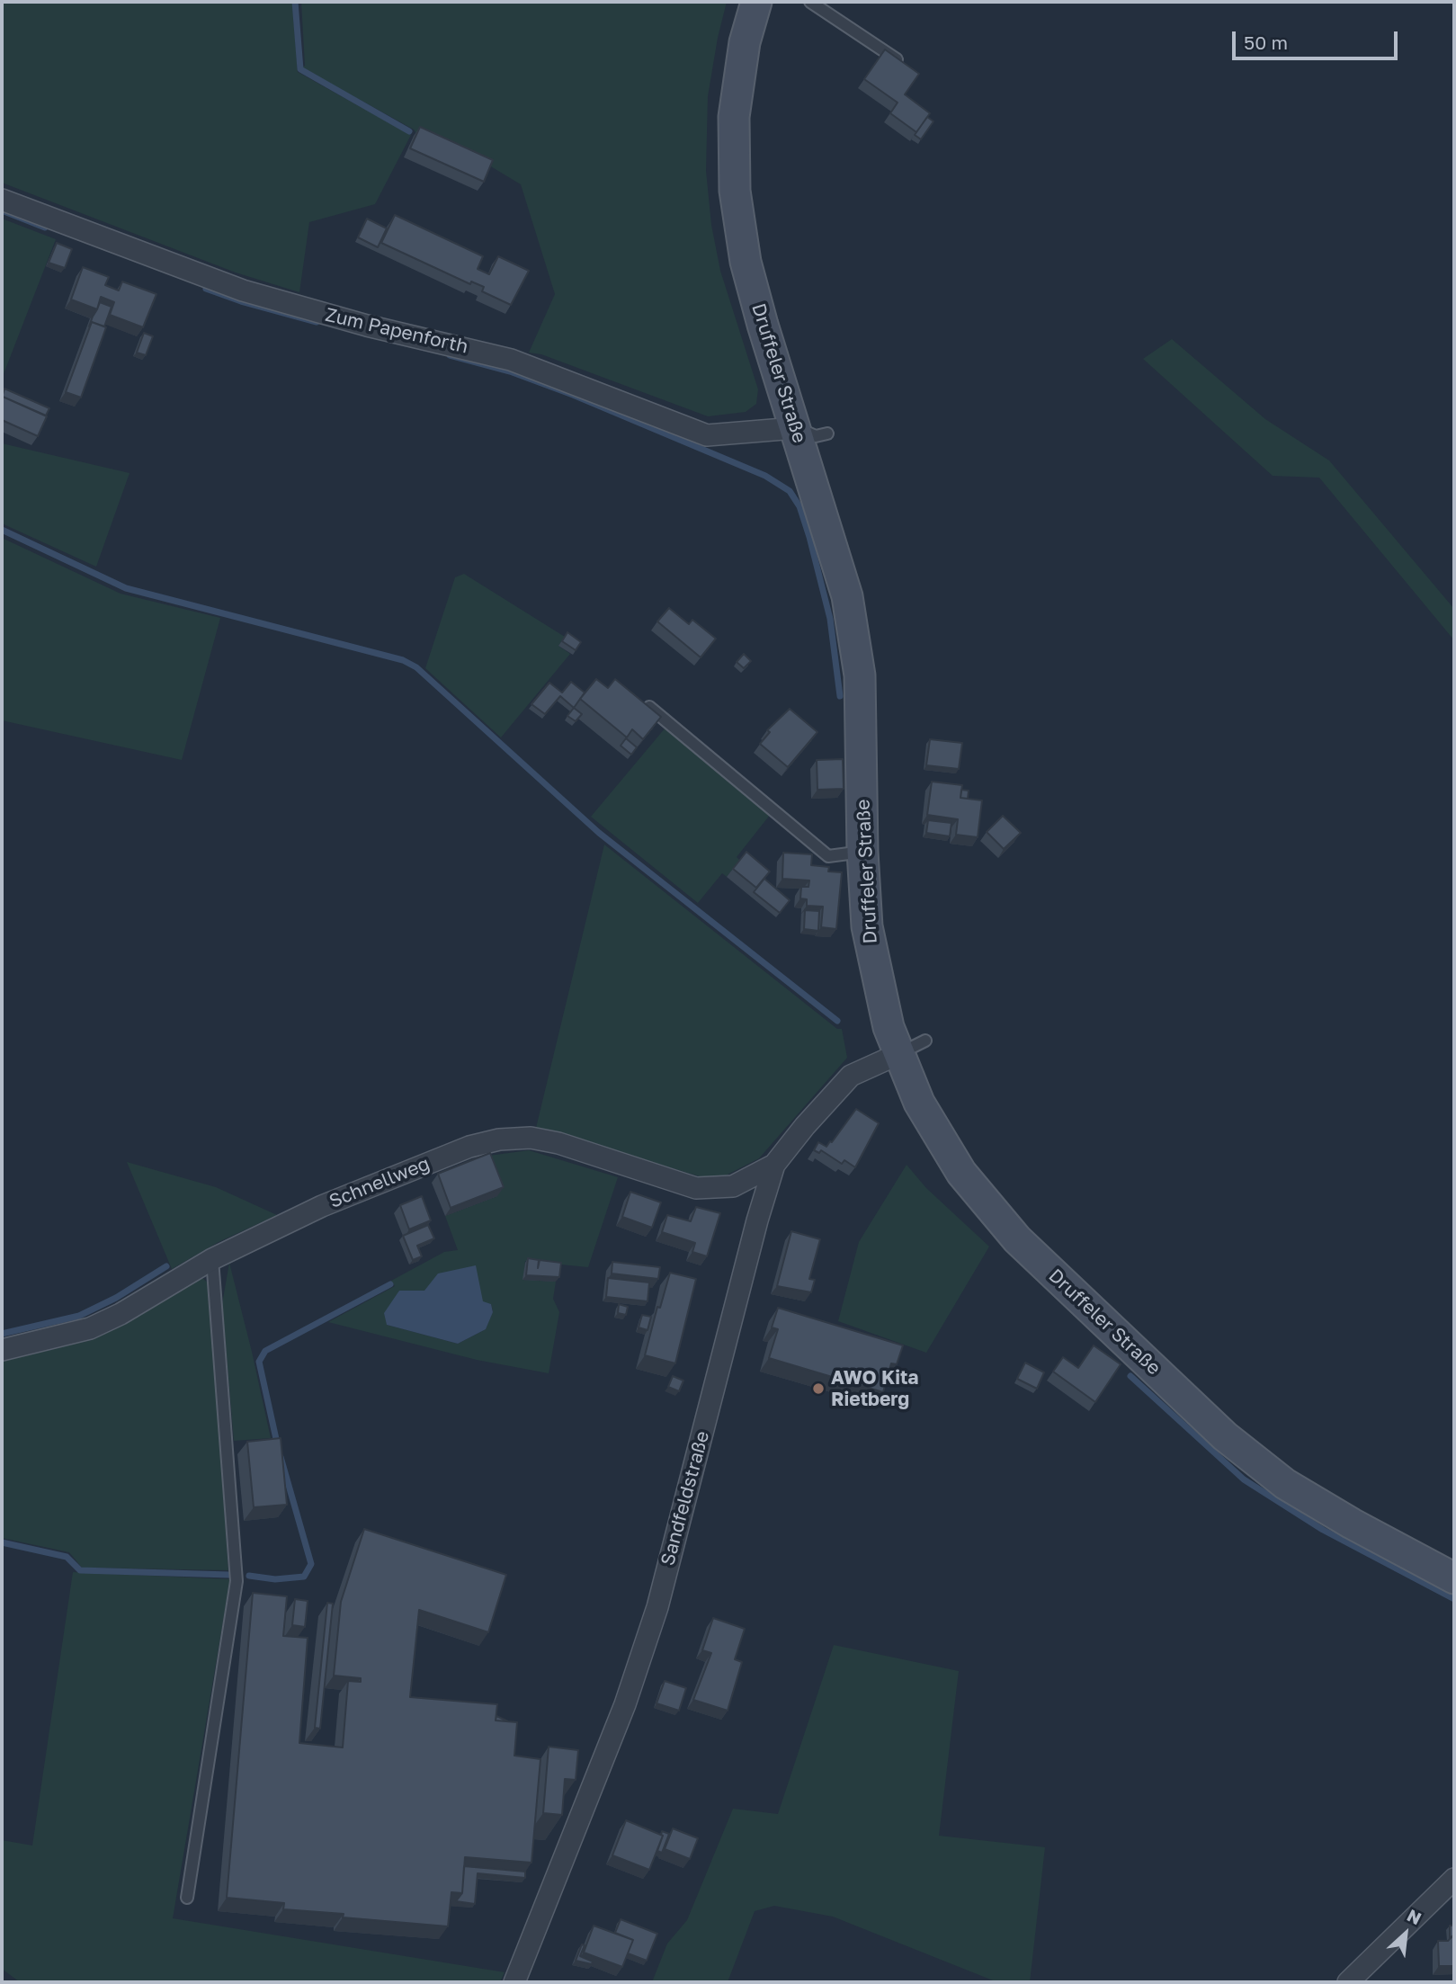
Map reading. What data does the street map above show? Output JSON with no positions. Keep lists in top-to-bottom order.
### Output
{
  "streets": {
    "street": [
      "Zum Papenforth",
      "Druffeler Straße",
      "Schnellweg",
      "Sandfeldstraße"
    ]
  },
  "crossings": [
    ["Zum Papenforth", "Druffeler Straße"],
    ["Druffeler Straße", "Sandfeldstraße"],
    ["Schnellweg", "Sandfeldstraße"]
  ],
  "places": ["AWO Kita Rietberg"],
  "scale_bar": "50 m",
  "north": "top right"
}
